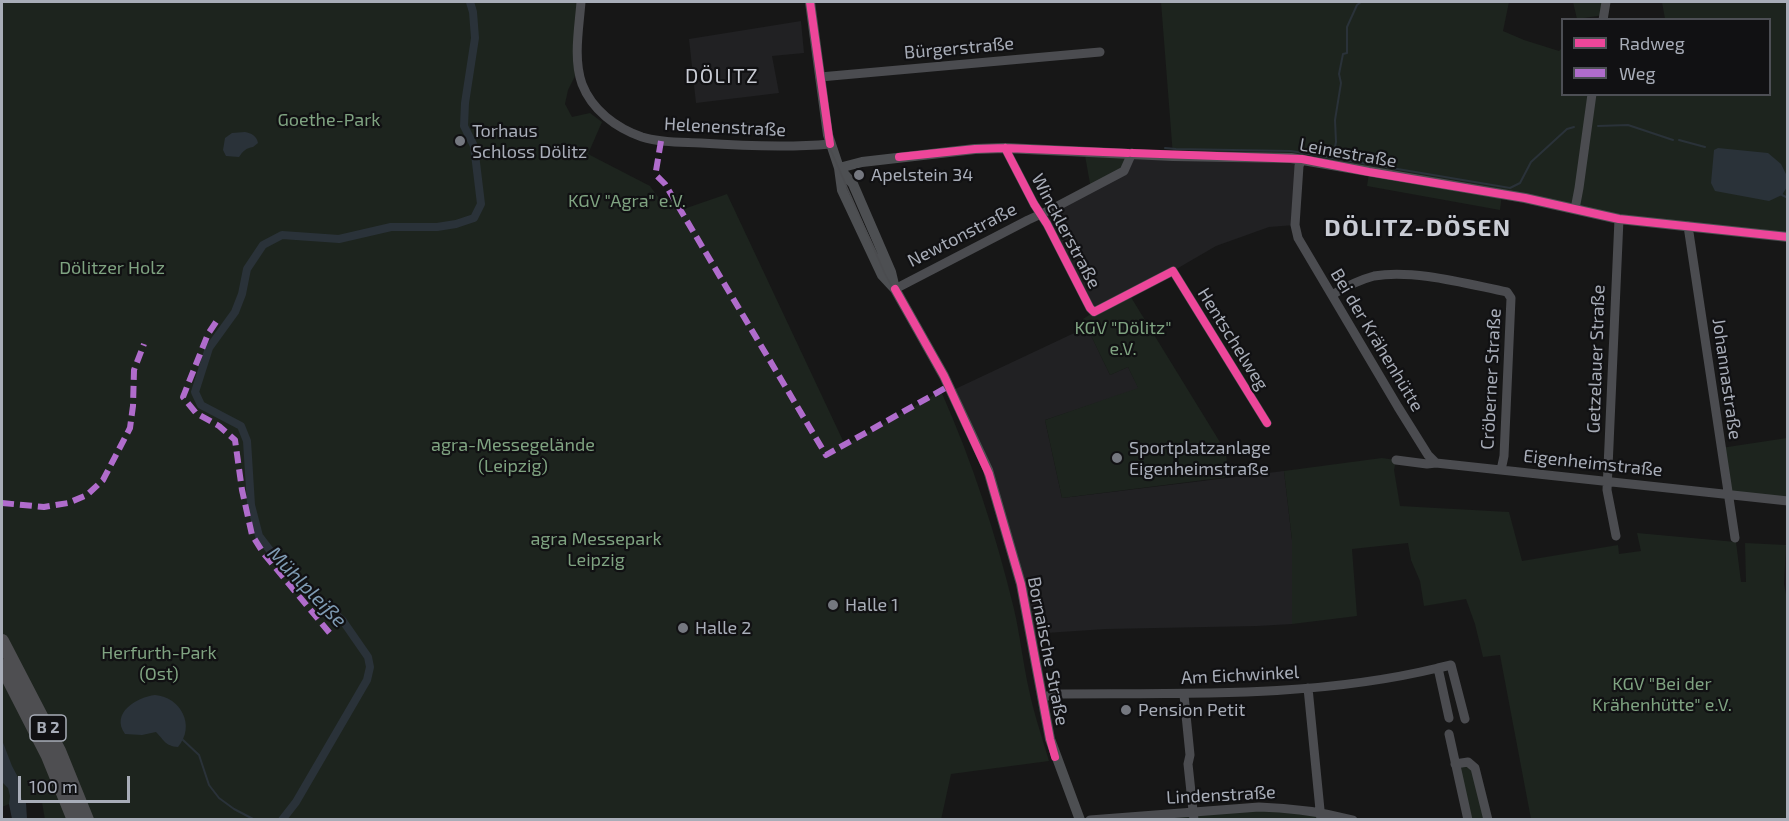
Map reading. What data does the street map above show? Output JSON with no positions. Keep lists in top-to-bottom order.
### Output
{
  "streets": {
    "highway": ["B 2"],
    "main road": ["Leinestraße", "Bornaische Straße"],
    "street": [
      "Bürgerstraße",
      "Helenenstraße",
      "Wincklerstraße",
      "Newtonstraße",
      "Hentschelweg",
      "Bei der Krähenhütte",
      "Getzelauer Straße",
      "Cröberner Straße",
      "Johannastraße",
      "Eigenheimstraße",
      "Am Eichwinkel",
      "Lindenstraße"
    ]
  },
  "crossings": [
    ["Bürgerstraße", "Bornaische Straße"],
    ["Helenenstraße", "Bornaische Straße"],
    ["Leinestraße", "Wincklerstraße"],
    ["Leinestraße", "Newtonstraße"],
    ["Leinestraße", "Bei der Krähenhütte"],
    ["Leinestraße", "Getzelauer Straße"],
    ["Leinestraße", "Johannastraße"],
    ["Leinestraße", "Bornaische Straße"],
    ["Wincklerstraße", "Newtonstraße"],
    ["Wincklerstraße", "Hentschelweg"],
    ["Newtonstraße", "Bornaische Straße"],
    ["Bei der Krähenhütte", "Cröberner Straße"],
    ["Bei der Krähenhütte", "Eigenheimstraße"],
    ["Getzelauer Straße", "Eigenheimstraße"],
    ["Cröberner Straße", "Eigenheimstraße"],
    ["Johannastraße", "Eigenheimstraße"],
    ["Bornaische Straße", "Am Eichwinkel"]
  ],
  "districts": ["DÖLITZ", "DÖLITZ-DÖSEN"],
  "water": ["Mühlpleiße"],
  "parks": [
    "Goethe-Park",
    "KGV \"Agra\" e.V.",
    "Dölitzer Holz",
    "KGV \"Dölitz\" e.V.",
    "agra-Messegelände (Leipzig)",
    "agra Messepark Leipzig",
    "Herfurth-Park (Ost)",
    "KGV \"Bei der Krähenhütte\" e.V."
  ],
  "places": [
    "Torhaus Schloss Dölitz",
    "Apelstein 34",
    "Sportplatzanlage Eigenheimstraße",
    "Halle 1",
    "Halle 2",
    "Pension Petit"
  ],
  "legend": ["Radweg", "Weg"],
  "scale_bar": "100 m"
}
